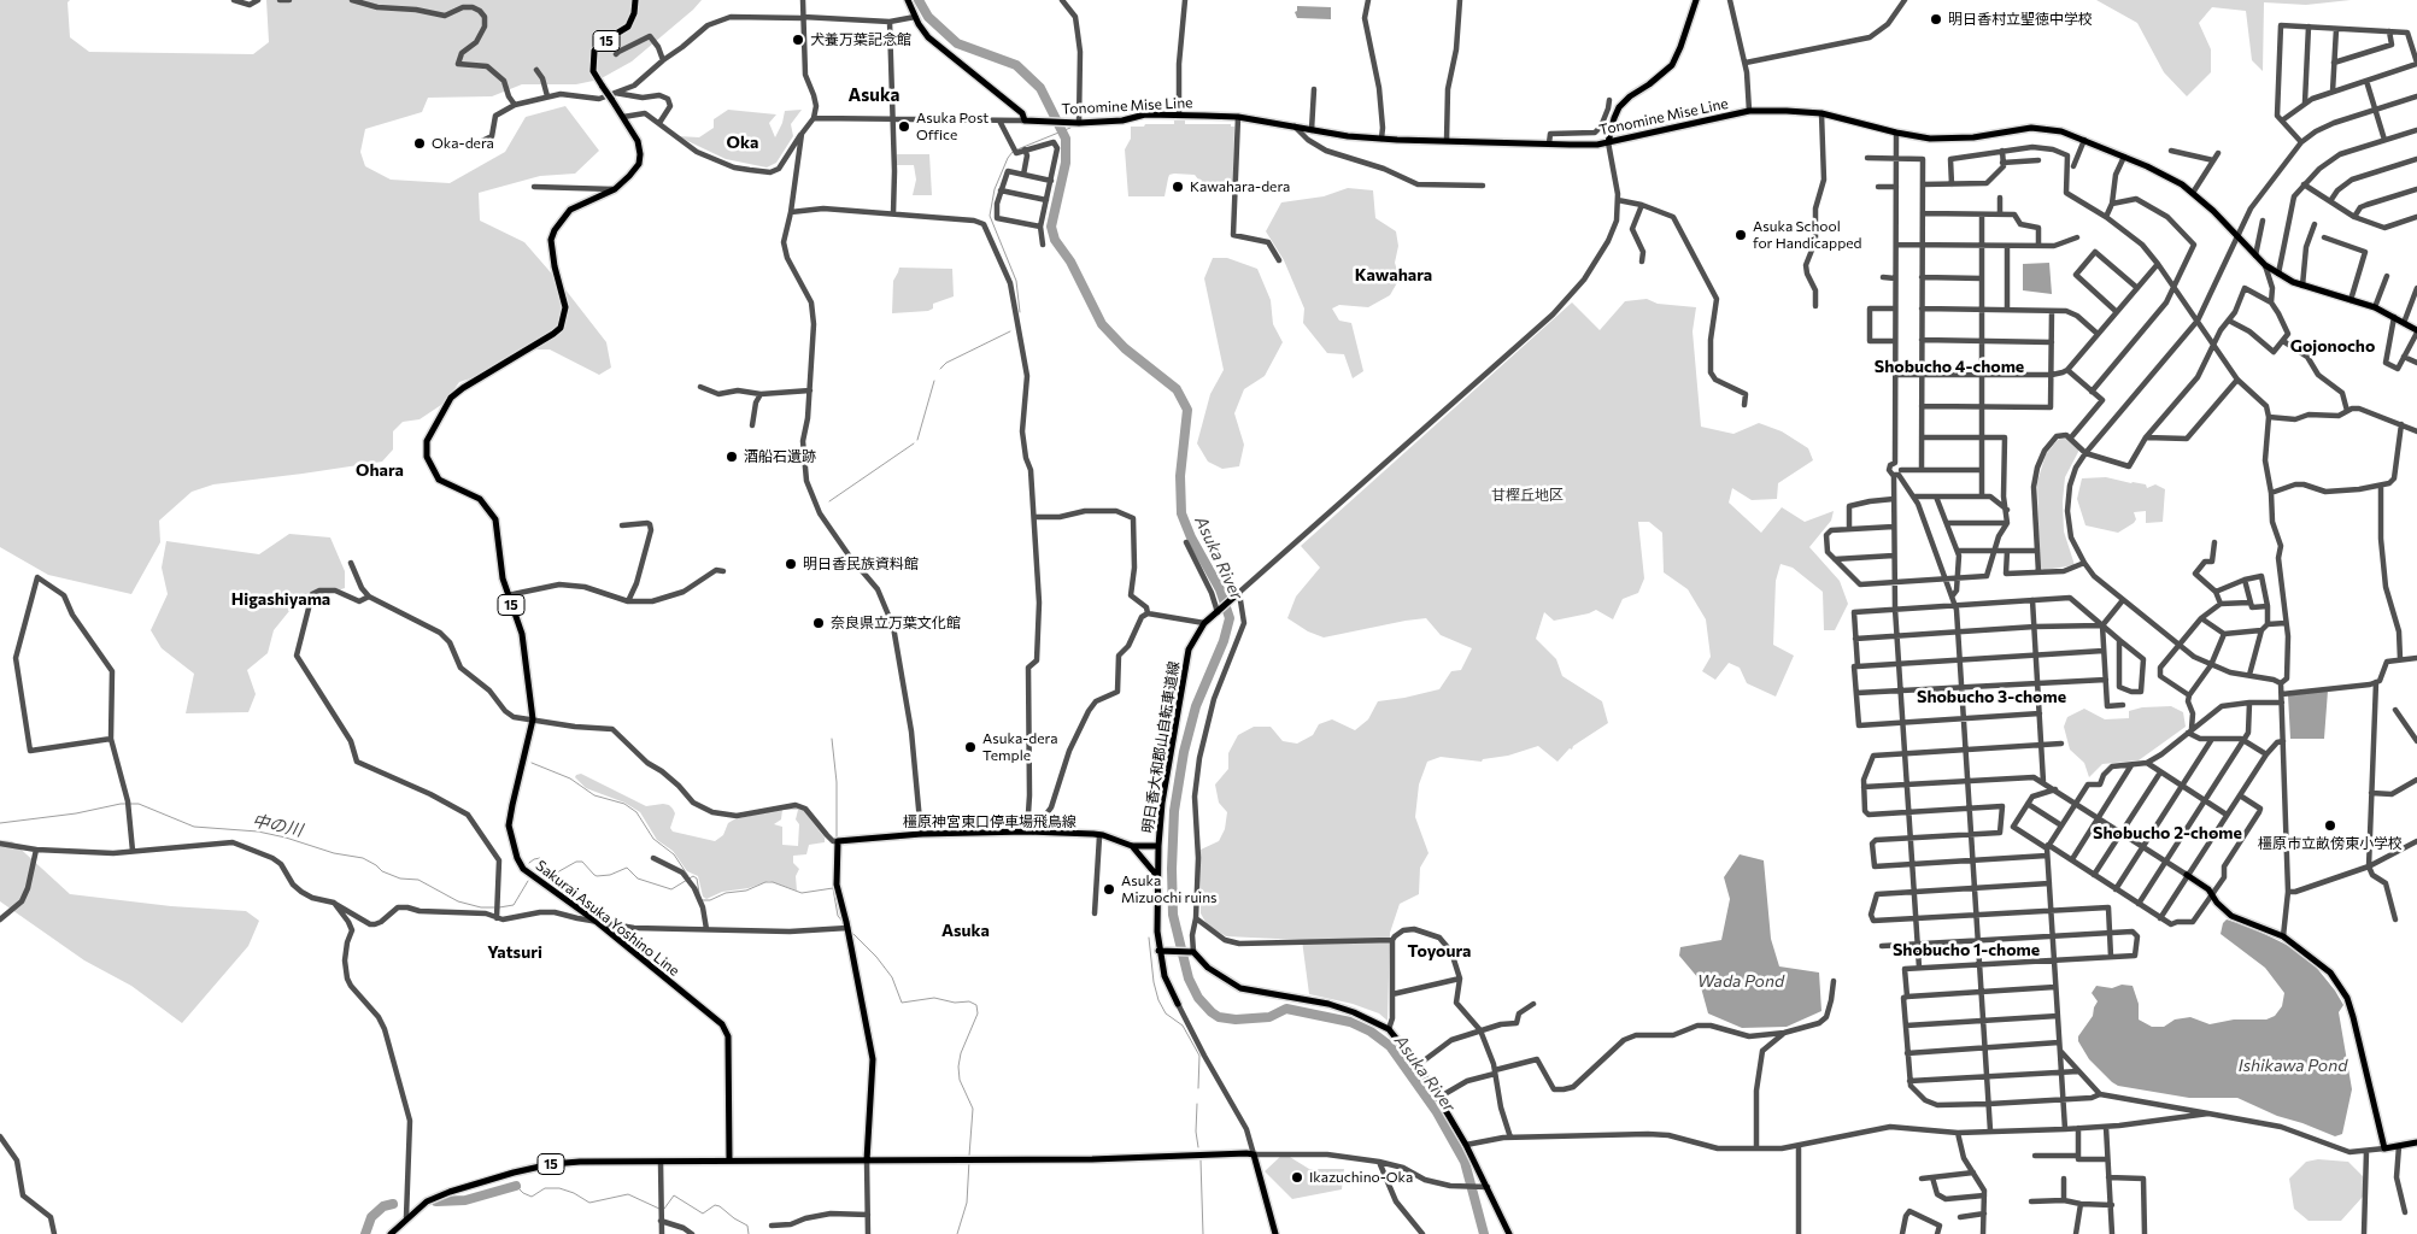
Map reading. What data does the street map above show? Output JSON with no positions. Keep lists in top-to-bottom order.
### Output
{
  "streets": {
    "main road": [
      "15",
      "Tonomine Mise Line",
      "明日香大和郡山自転車道線",
      "橿原神宮東口停車場飛鳥線",
      "Sakurai Asuka Yoshino Line"
    ]
  },
  "crossings": [
    ["15", "Sakurai Asuka Yoshino Line"],
    ["明日香大和郡山自転車道線", "橿原神宮東口停車場飛鳥線"]
  ],
  "districts": [
    "Asuka",
    "Oka",
    "Kawahara",
    "Gojonocho",
    "Shobucho 4-chome",
    "Ohara",
    "Higashiyama",
    "Shobucho 3-chome",
    "Shobucho 2-chome",
    "Asuka",
    "Shobucho 1-chome",
    "Toyoura",
    "Yatsuri"
  ],
  "water": [
    "Asuka River",
    "中の川",
    "Wada Pond",
    "Ishikawa Pond"
  ],
  "parks": ["甘樫丘地区"],
  "places": [
    "明日香村立聖徳中学校",
    "犬養万葉記念館",
    "Asuka Post Office",
    "Oka-dera",
    "Kawahara-dera",
    "Asuka School for Handicapped",
    "酒船石遺跡",
    "明日香民族資料館",
    "奈良県立万葉文化館",
    "Asuka-dera Temple",
    "橿原市立畝傍東小学校",
    "Asuka Mizuochi ruins",
    "Ikazuchino-Oka"
  ]
}
